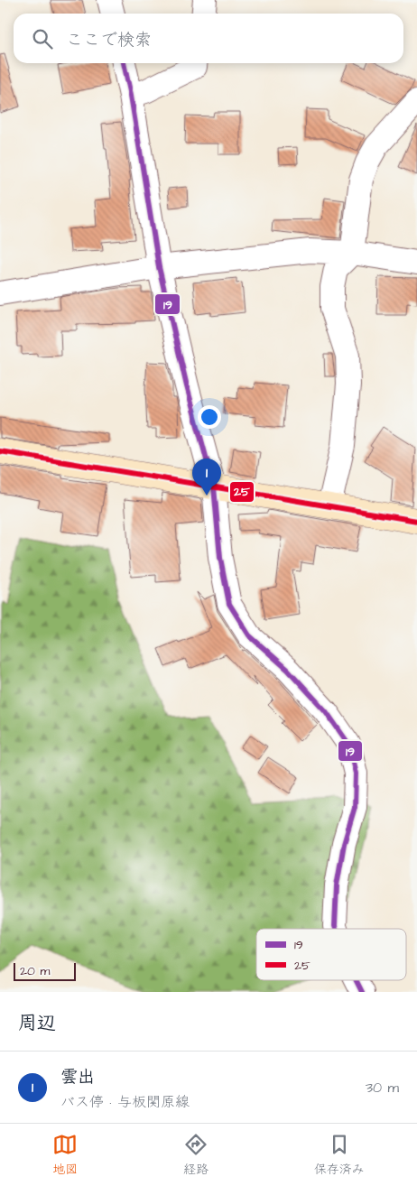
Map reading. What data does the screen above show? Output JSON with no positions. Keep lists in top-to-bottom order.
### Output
{
  "lines": ["transit line 19", "transit line 25"],
  "legend": ["19", "25"],
  "scale_bar": "20 m",
  "page": {
    "search": "ここで検索",
    "pins": "1",
    "scale": "20 m",
    "heading": "周辺",
    "list": [
      {
        "mark": "1",
        "name": "雲出",
        "note": "バス停 · 与板関原線",
        "value": "30 m"
      }
    ],
    "nav": ["地図", "経路", "保存済み"]
  }
}
